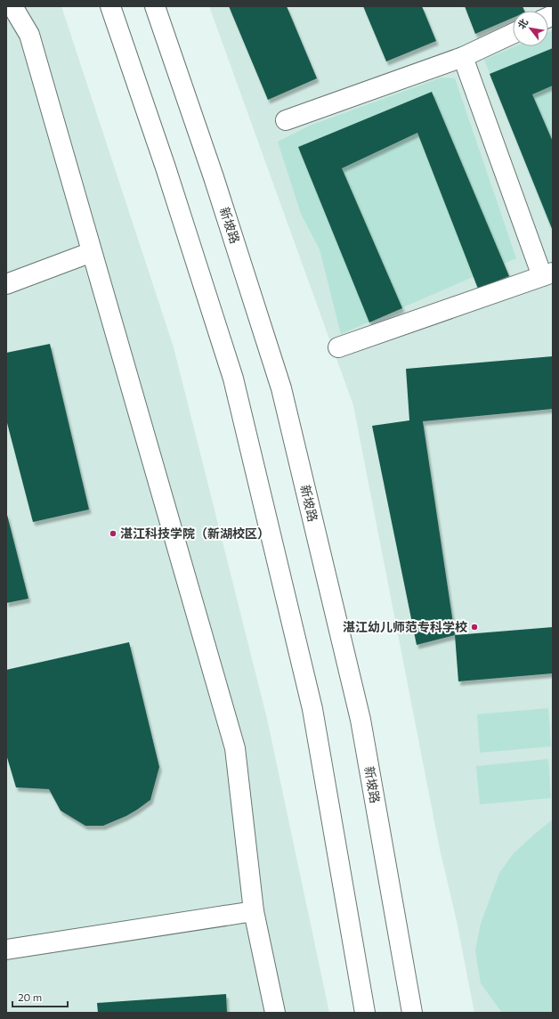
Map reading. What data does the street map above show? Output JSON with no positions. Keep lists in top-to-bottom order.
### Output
{
  "streets": {
    "street": ["新坡路"]
  },
  "places": ["湛江科技学院（新湖校区）", "湛江幼儿师范专科学校"],
  "scale_bar": "20 m",
  "north": "top left"
}
